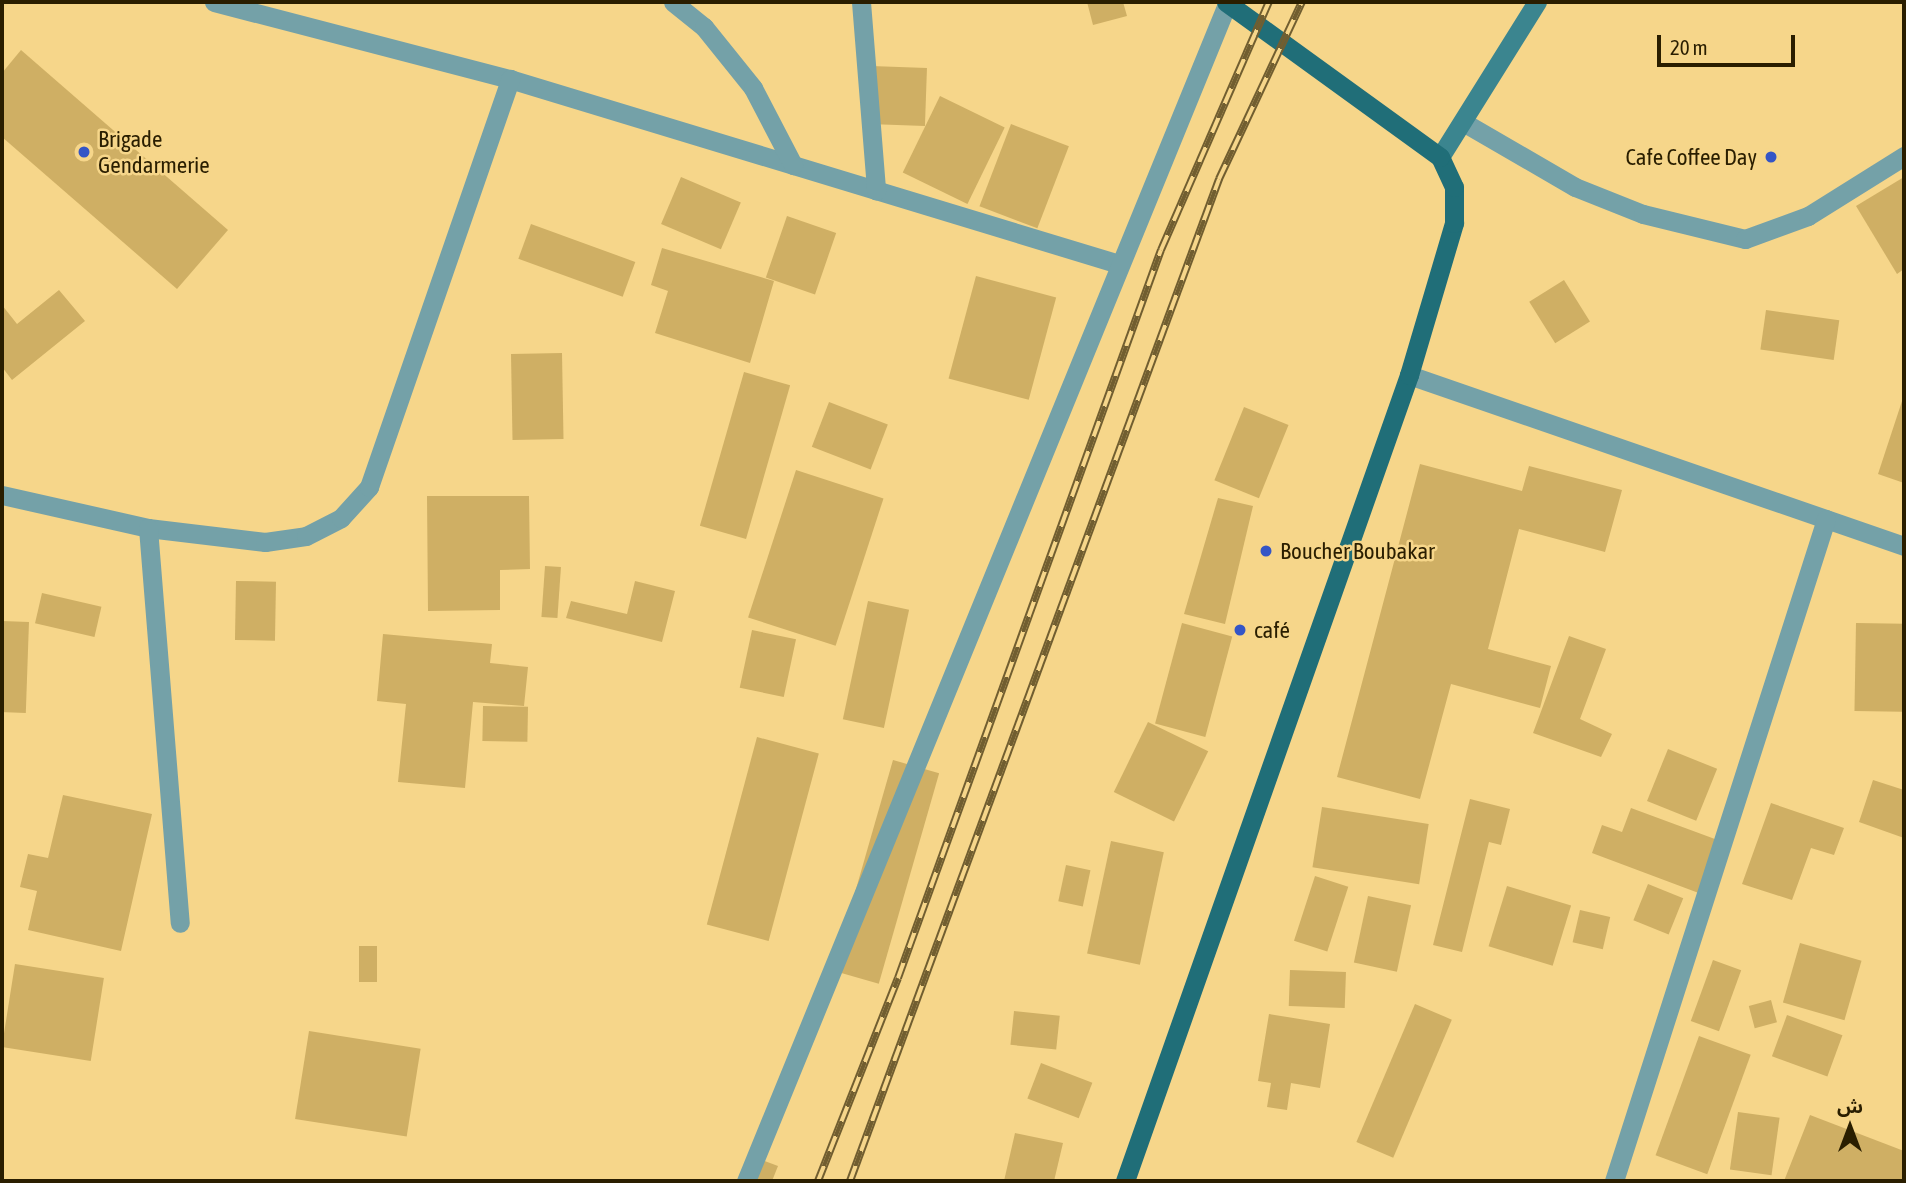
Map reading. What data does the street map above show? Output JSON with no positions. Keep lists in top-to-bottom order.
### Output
{
  "places": [
    "Brigade Gendarmerie",
    "Cafe Coffee Day",
    "Boucher Boubakar",
    "café"
  ],
  "scale_bar": "20 m",
  "north": "top"
}
